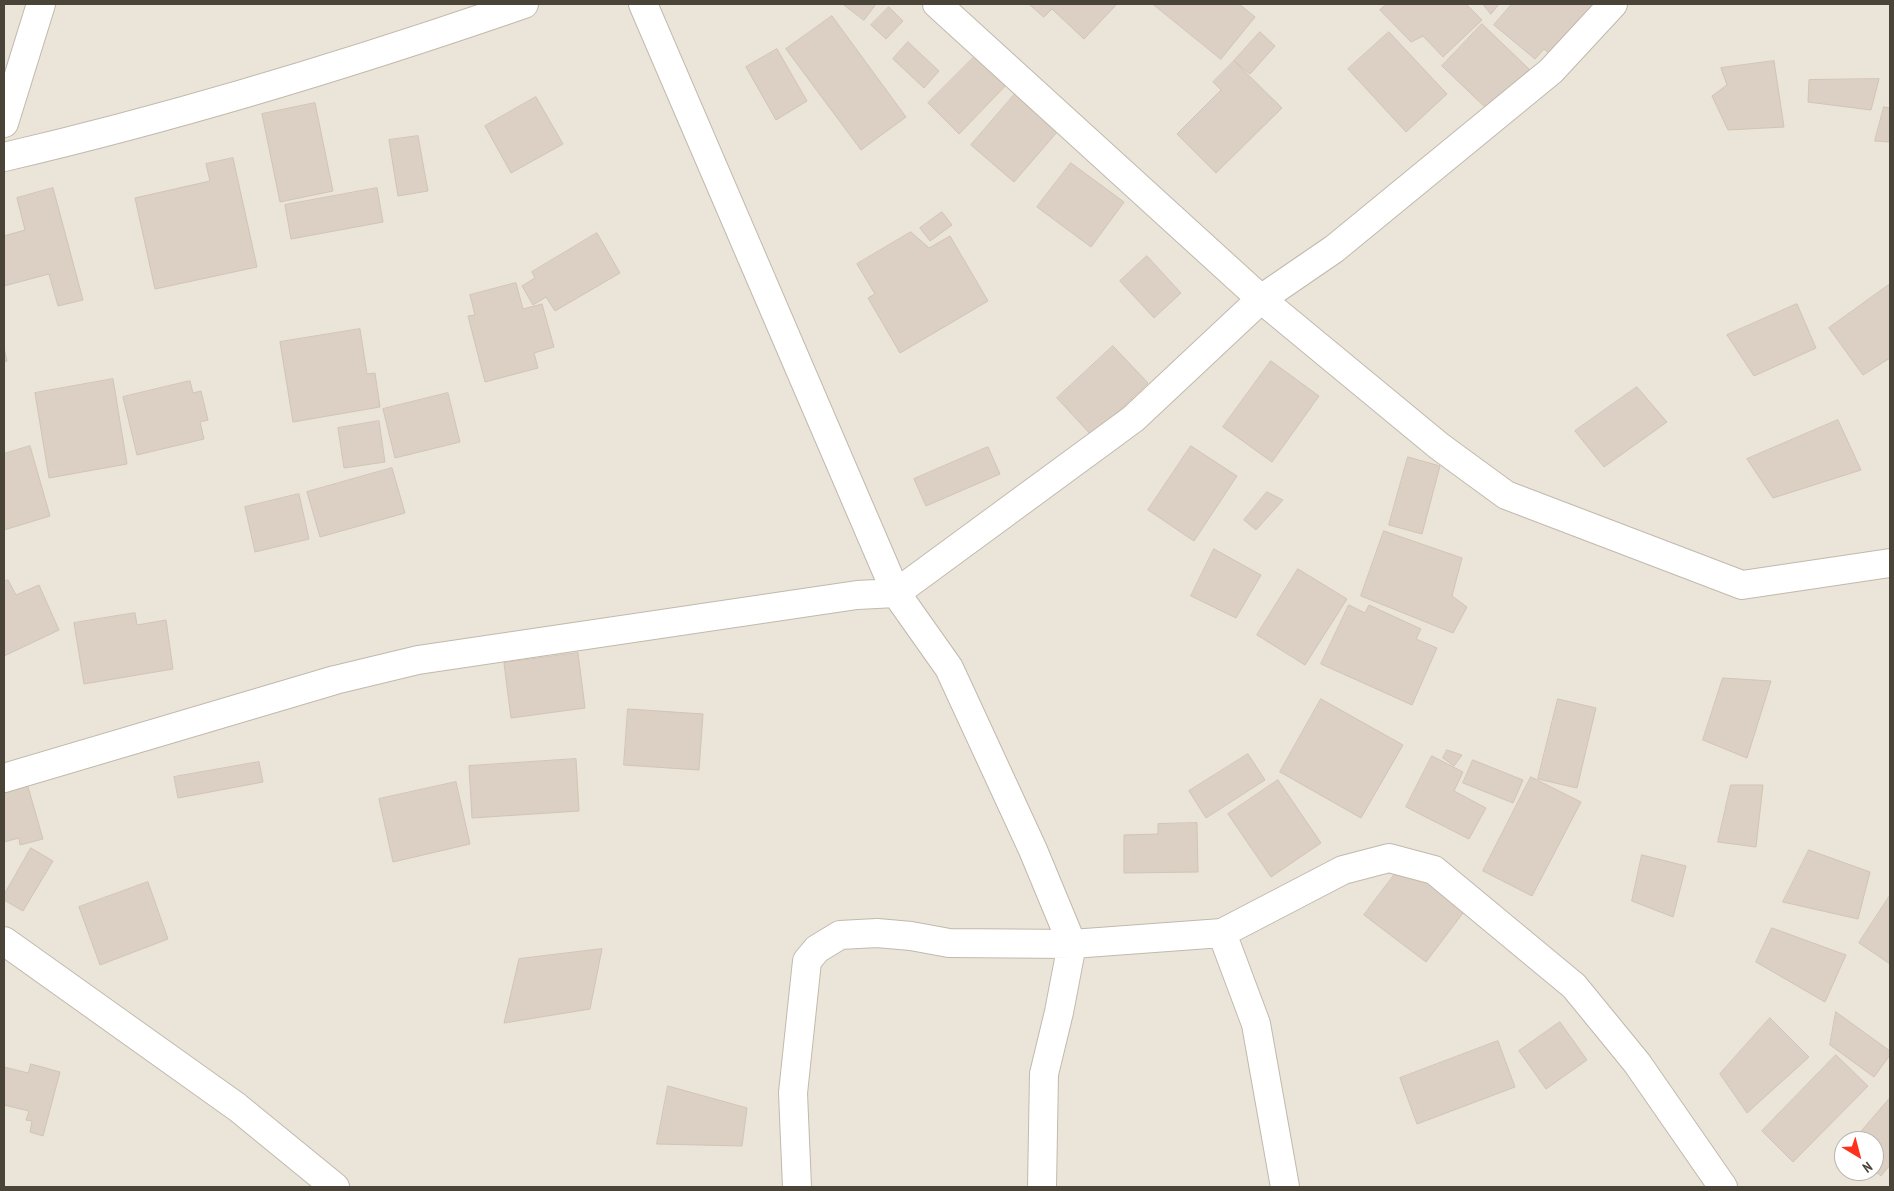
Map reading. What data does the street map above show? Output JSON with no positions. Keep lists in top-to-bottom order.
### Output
{
  "north": "bottom right"
}
